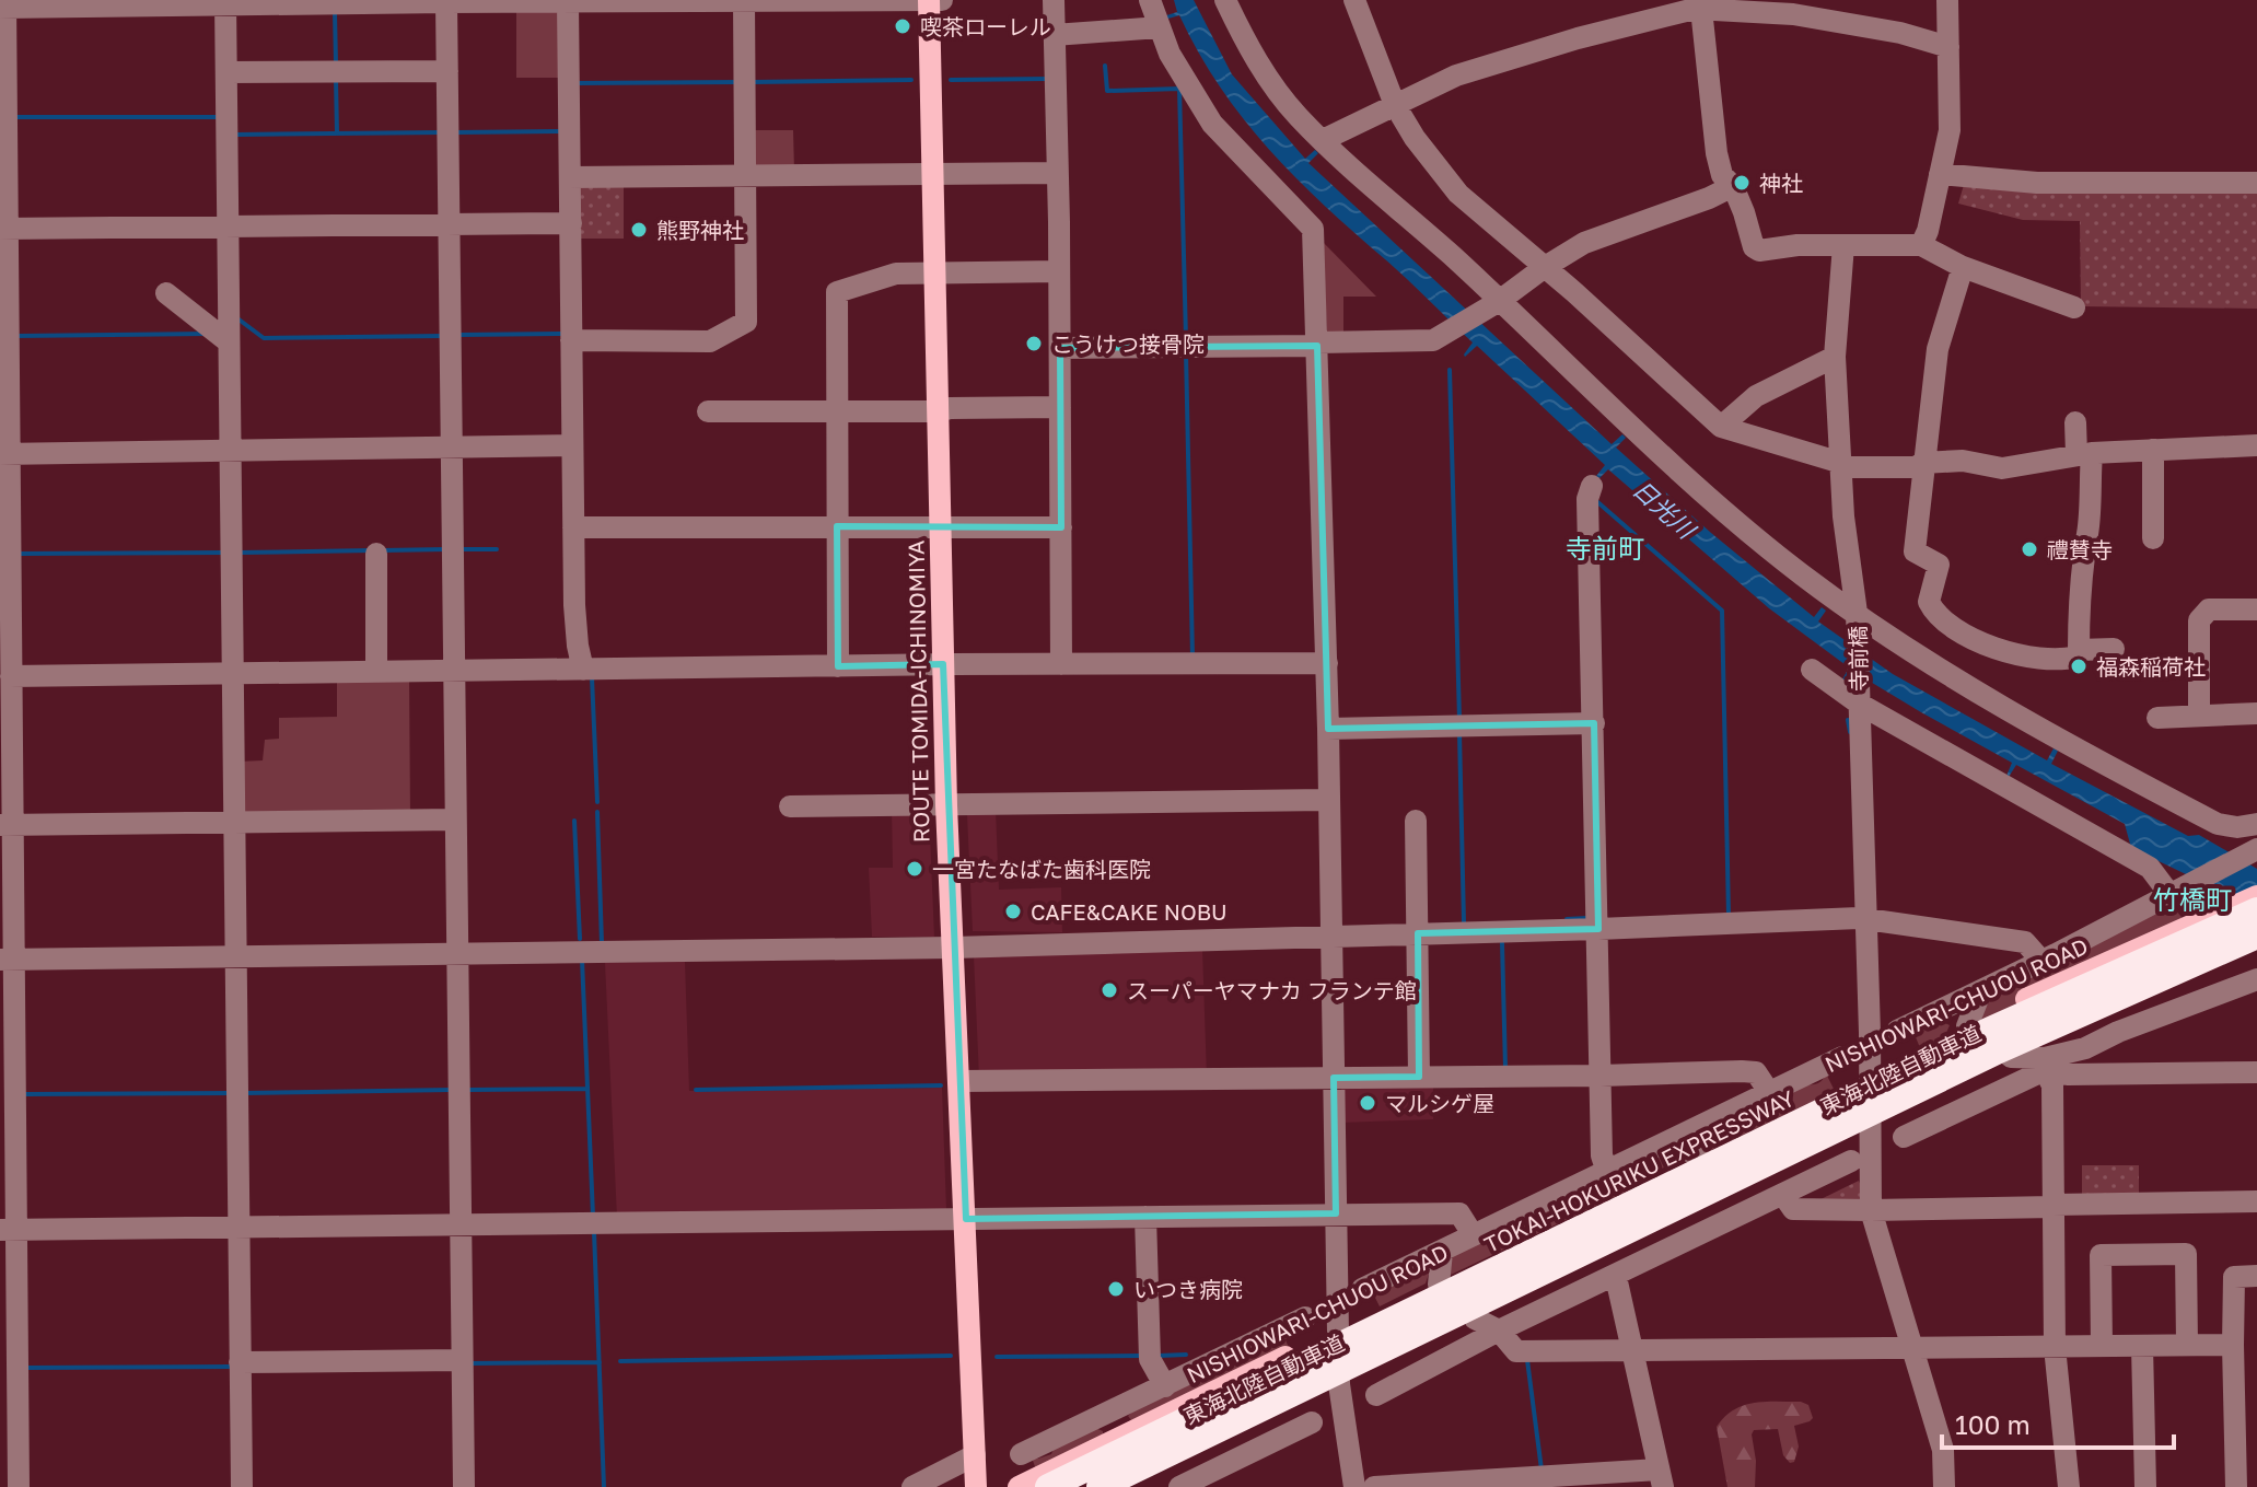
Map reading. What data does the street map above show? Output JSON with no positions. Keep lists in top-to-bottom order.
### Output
{
  "streets": {
    "highway": ["東海北陸自動車道", "TOKAI-HOKURIKU EXPRESSWAY"],
    "main road": ["ROUTE TOMIDA-ICHINOMIYA", "NISHIOWARI-CHUOU ROAD"],
    "street": ["寺前橋"]
  },
  "crossings": [
    ["寺前橋", "NISHIOWARI-CHUOU ROAD"]
  ],
  "districts": ["寺前町", "竹橋町"],
  "water": ["日光川"],
  "places": [
    "喫茶ローレル",
    "神社",
    "熊野神社",
    "こうけつ接骨院",
    "禮賛寺",
    "福森稲荷社",
    "一宮たなばた歯科医院",
    "CAFE&CAKE NOBU",
    "スーパーヤマナカ フランテ館",
    "マルシゲ屋",
    "いつき病院"
  ],
  "scale_bar": "100 m"
}
